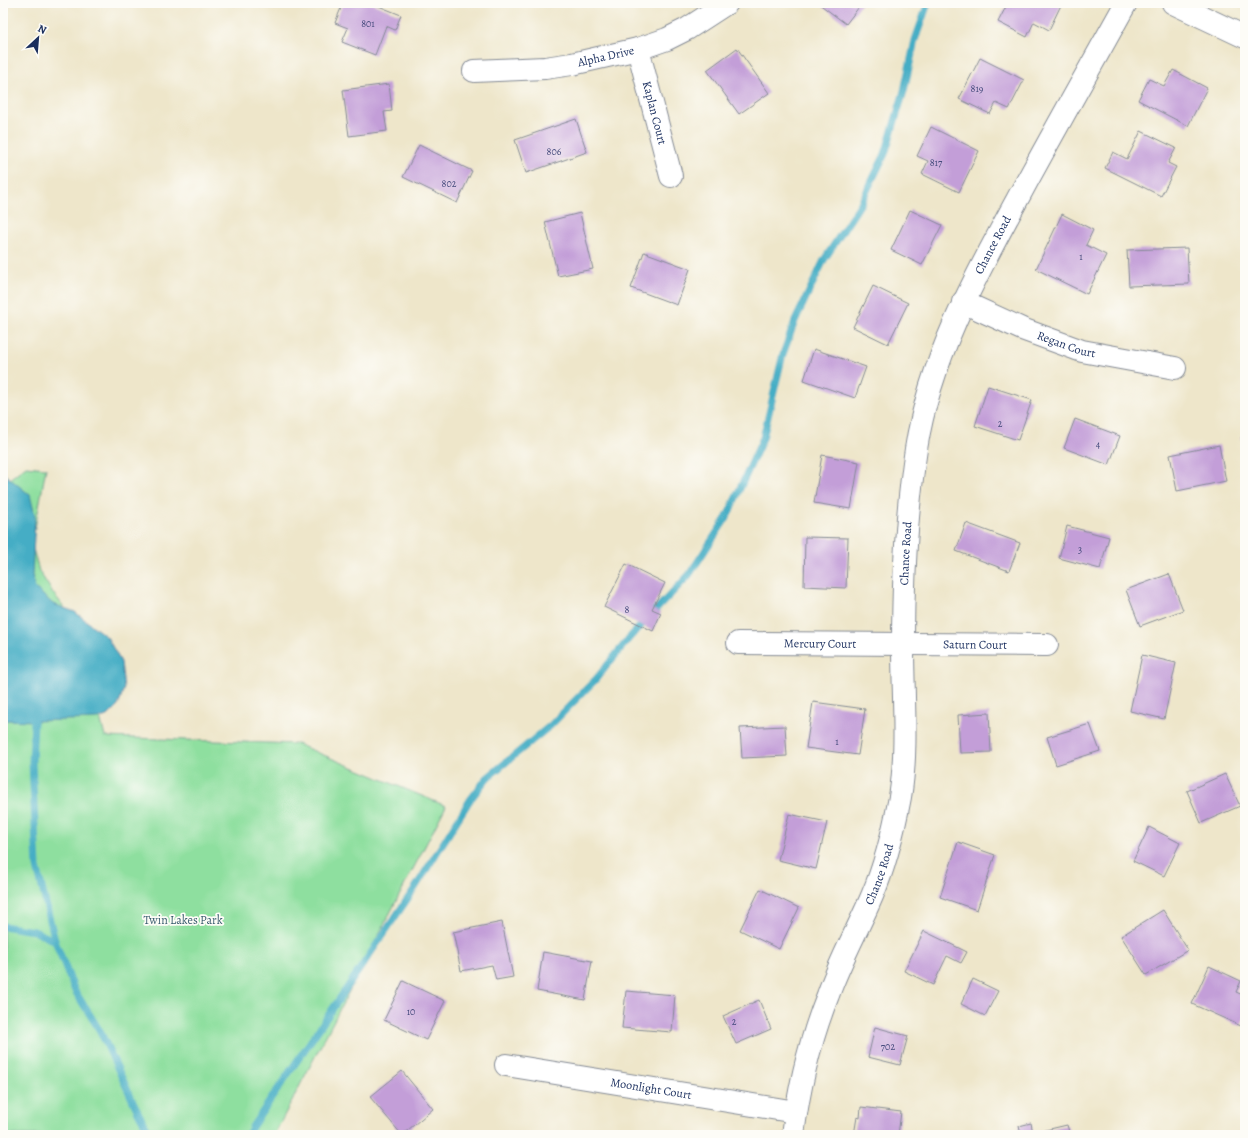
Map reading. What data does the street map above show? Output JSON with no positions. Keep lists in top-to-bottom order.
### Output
{
  "streets": {
    "street": [
      "Alpha Drive",
      "Kaplan Court",
      "Chance Road",
      "Regan Court",
      "Mercury Court",
      "Saturn Court",
      "Moonlight Court"
    ]
  },
  "crossings": [
    ["Alpha Drive", "Kaplan Court"],
    ["Chance Road", "Regan Court"],
    ["Chance Road", "Mercury Court"],
    ["Chance Road", "Saturn Court"],
    ["Chance Road", "Moonlight Court"],
    ["Mercury Court", "Saturn Court"]
  ],
  "parks": ["Twin Lakes Park"],
  "house_numbers": [
    "801",
    "819",
    "806",
    "817",
    "802",
    "1",
    "2",
    "4",
    "3",
    "8",
    "1",
    "10",
    "2",
    "702"
  ],
  "north": "top right"
}
